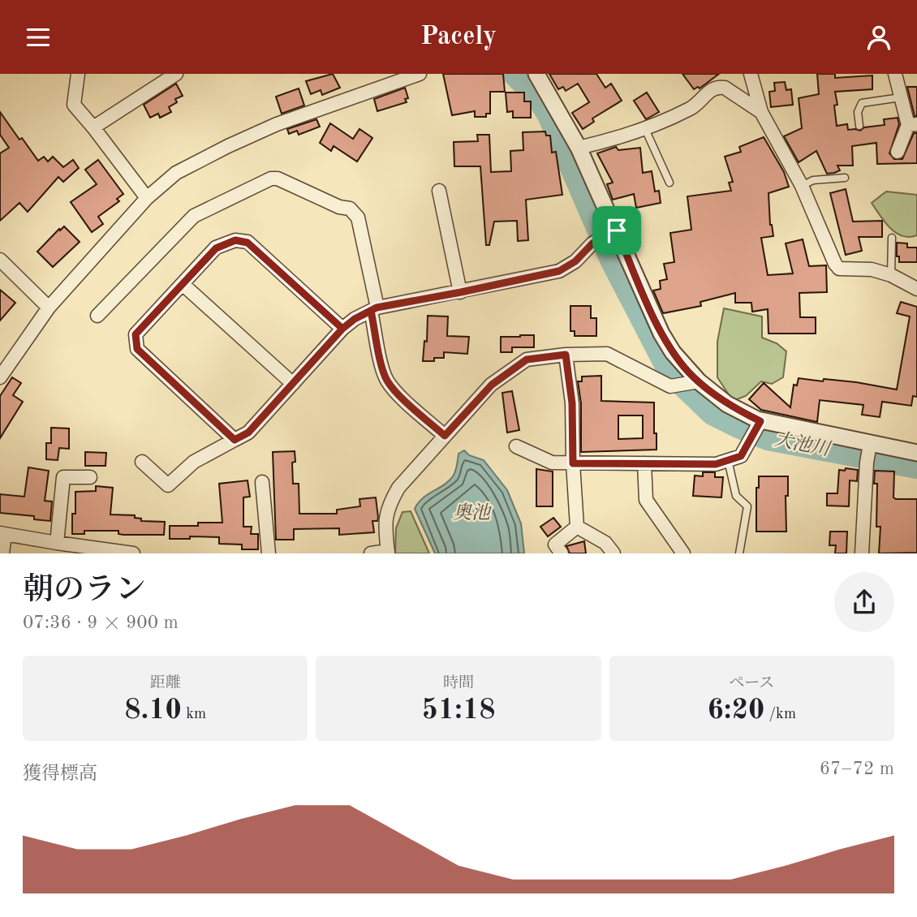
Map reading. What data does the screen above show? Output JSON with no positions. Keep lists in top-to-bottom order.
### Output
{
  "water": ["大池川", "奥池"],
  "page": {
    "header": "Pacely",
    "heading": ["朝のラン", "07:36 · 9 × 900 m"],
    "stats": [
      ["距離", "8.10 km"],
      ["時間", "51:18"],
      ["ペース", "6:20 /km"]
    ],
    "chart": ["獲得標高", "67–72 m"]
  }
}
